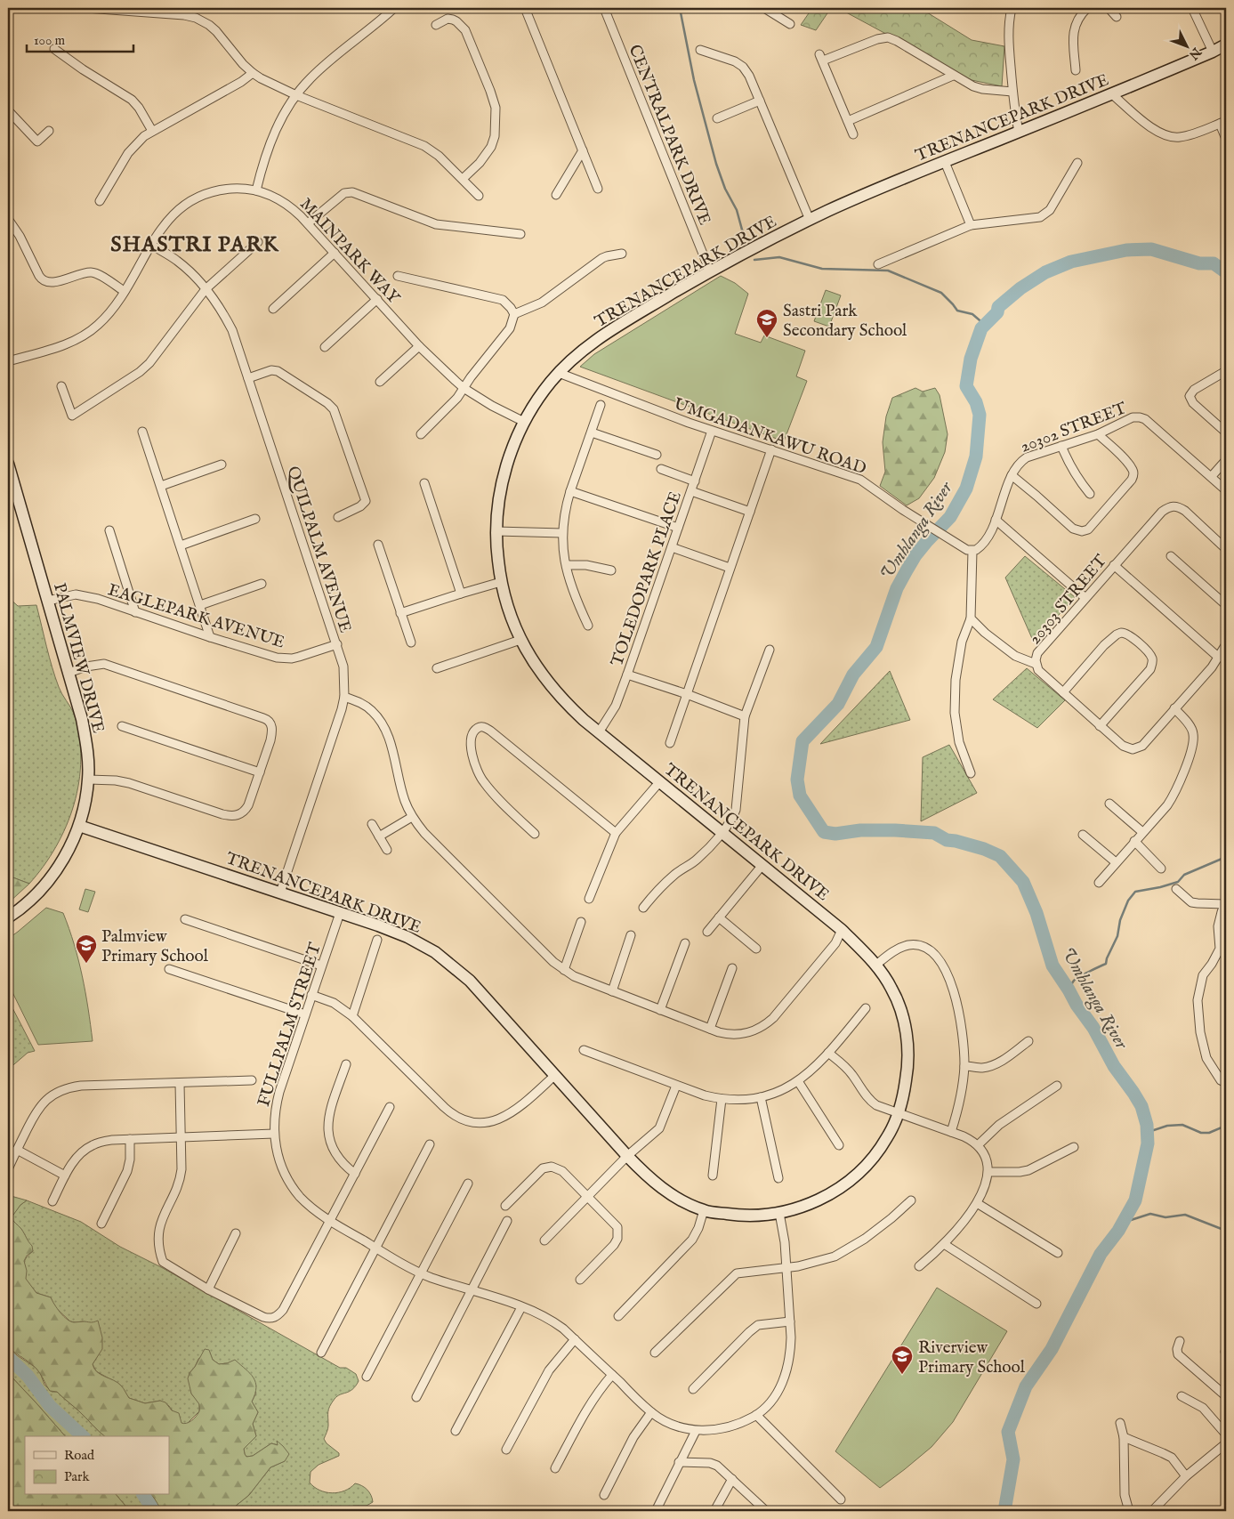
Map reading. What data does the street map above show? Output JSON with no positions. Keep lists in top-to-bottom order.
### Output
{
  "streets": {
    "street": [
      "TRENANCEPARK DRIVE",
      "CENTRALPARK DRIVE",
      "MAINPARK WAY",
      "20302 STREET",
      "UMGADANKAWU ROAD",
      "QUILPALM AVENUE",
      "TOLEDOPARK PLACE",
      "20303 STREET",
      "EAGLEPARK AVENUE",
      "PALMVIEW DRIVE",
      "FULLPALM STREET"
    ]
  },
  "crossings": [
    ["TRENANCEPARK DRIVE", "CENTRALPARK DRIVE"],
    ["TRENANCEPARK DRIVE", "MAINPARK WAY"],
    ["TRENANCEPARK DRIVE", "UMGADANKAWU ROAD"],
    ["TRENANCEPARK DRIVE", "QUILPALM AVENUE"],
    ["TRENANCEPARK DRIVE", "TOLEDOPARK PLACE"],
    ["TRENANCEPARK DRIVE", "PALMVIEW DRIVE"],
    ["TRENANCEPARK DRIVE", "FULLPALM STREET"],
    ["MAINPARK WAY", "QUILPALM AVENUE"],
    ["UMGADANKAWU ROAD", "TOLEDOPARK PLACE"],
    ["QUILPALM AVENUE", "EAGLEPARK AVENUE"],
    ["EAGLEPARK AVENUE", "PALMVIEW DRIVE"]
  ],
  "districts": ["SHASTRI PARK"],
  "water": ["Umhlanga River"],
  "places": {
    "school or university": ["Sastri Park Secondary School", "Palmview Primary School", "Riverview Primary School"]
  },
  "legend": ["Road", "Park"],
  "scale_bar": "100 m",
  "north": "bottom right"
}
